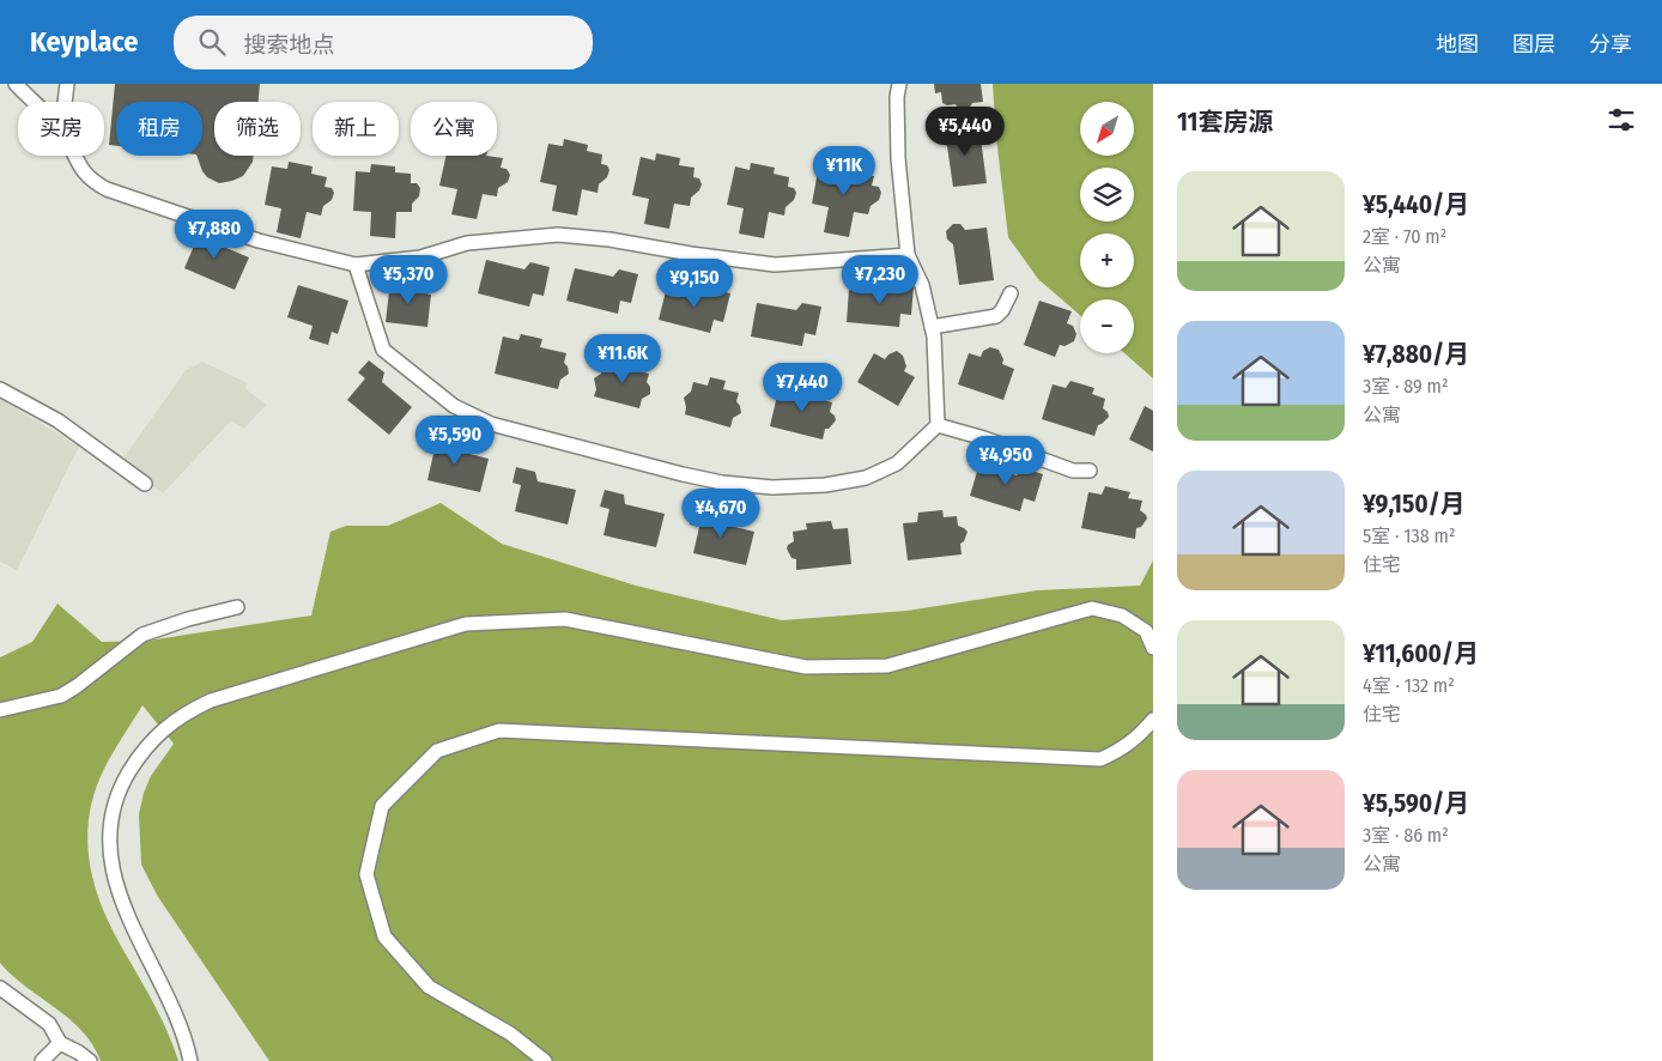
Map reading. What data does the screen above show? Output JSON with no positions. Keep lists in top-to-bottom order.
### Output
{
  "north": "bottom left",
  "page": {
    "header": "Keyplace",
    "search": "搜索地点",
    "nav": ["地图", "图层", "分享"],
    "heading": "11套房源",
    "map_buttons": ["+", "−"],
    "chip": [
      "买房",
      "租房",
      "筛选",
      "新上",
      "公寓"
    ],
    "price": [
      "¥5,440",
      "¥11K",
      "¥7,880",
      "¥5,370",
      "¥7,230",
      "¥9,150",
      "¥11.6K",
      "¥7,440",
      "¥5,590",
      "¥4,950",
      "¥4,670"
    ],
    "list": [
      {
        "name": "¥5,440/月",
        "note": "2室 · 70 m² · 公寓"
      },
      {
        "name": "¥7,880/月",
        "note": "3室 · 89 m² · 公寓"
      },
      {
        "name": "¥9,150/月",
        "note": "5室 · 138 m² · 住宅"
      },
      {
        "name": "¥11,600/月",
        "note": "4室 · 132 m² · 住宅"
      },
      {
        "name": "¥5,590/月",
        "note": "3室 · 86 m² · 公寓"
      }
    ]
  }
}
